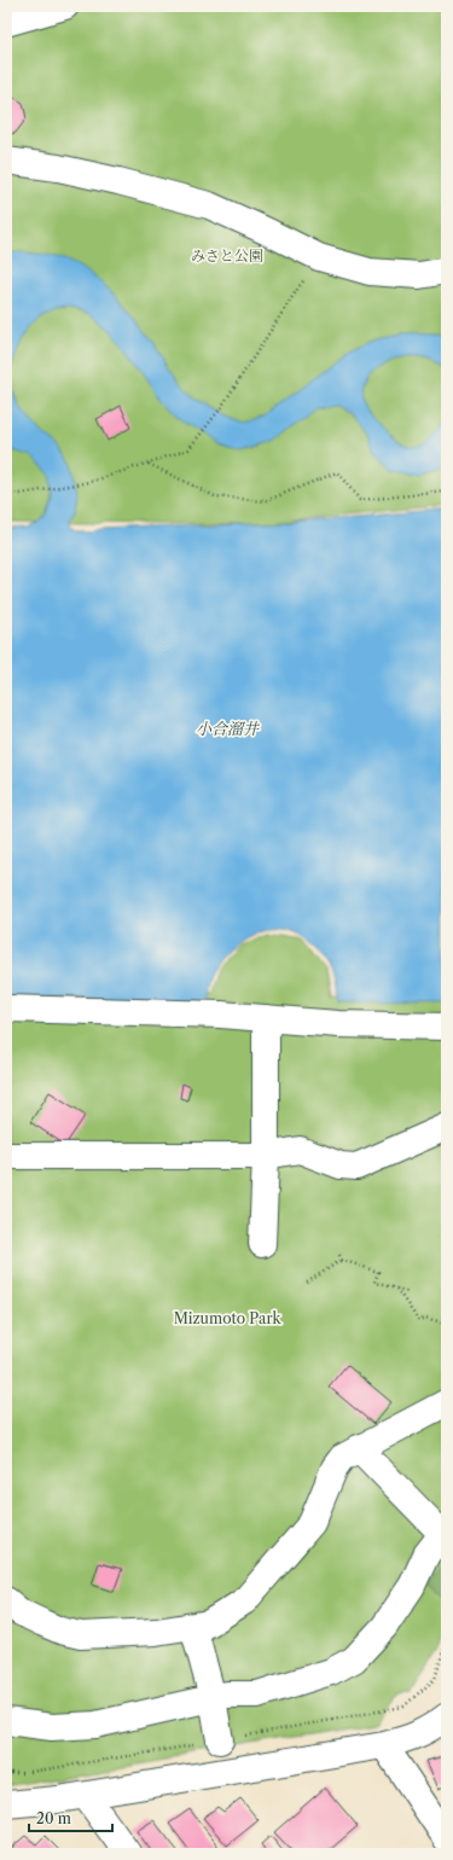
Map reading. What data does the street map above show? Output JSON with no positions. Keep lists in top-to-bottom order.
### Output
{
  "water": ["小合溜井"],
  "parks": ["みさと公園", "Mizumoto Park"],
  "scale_bar": "20 m"
}
